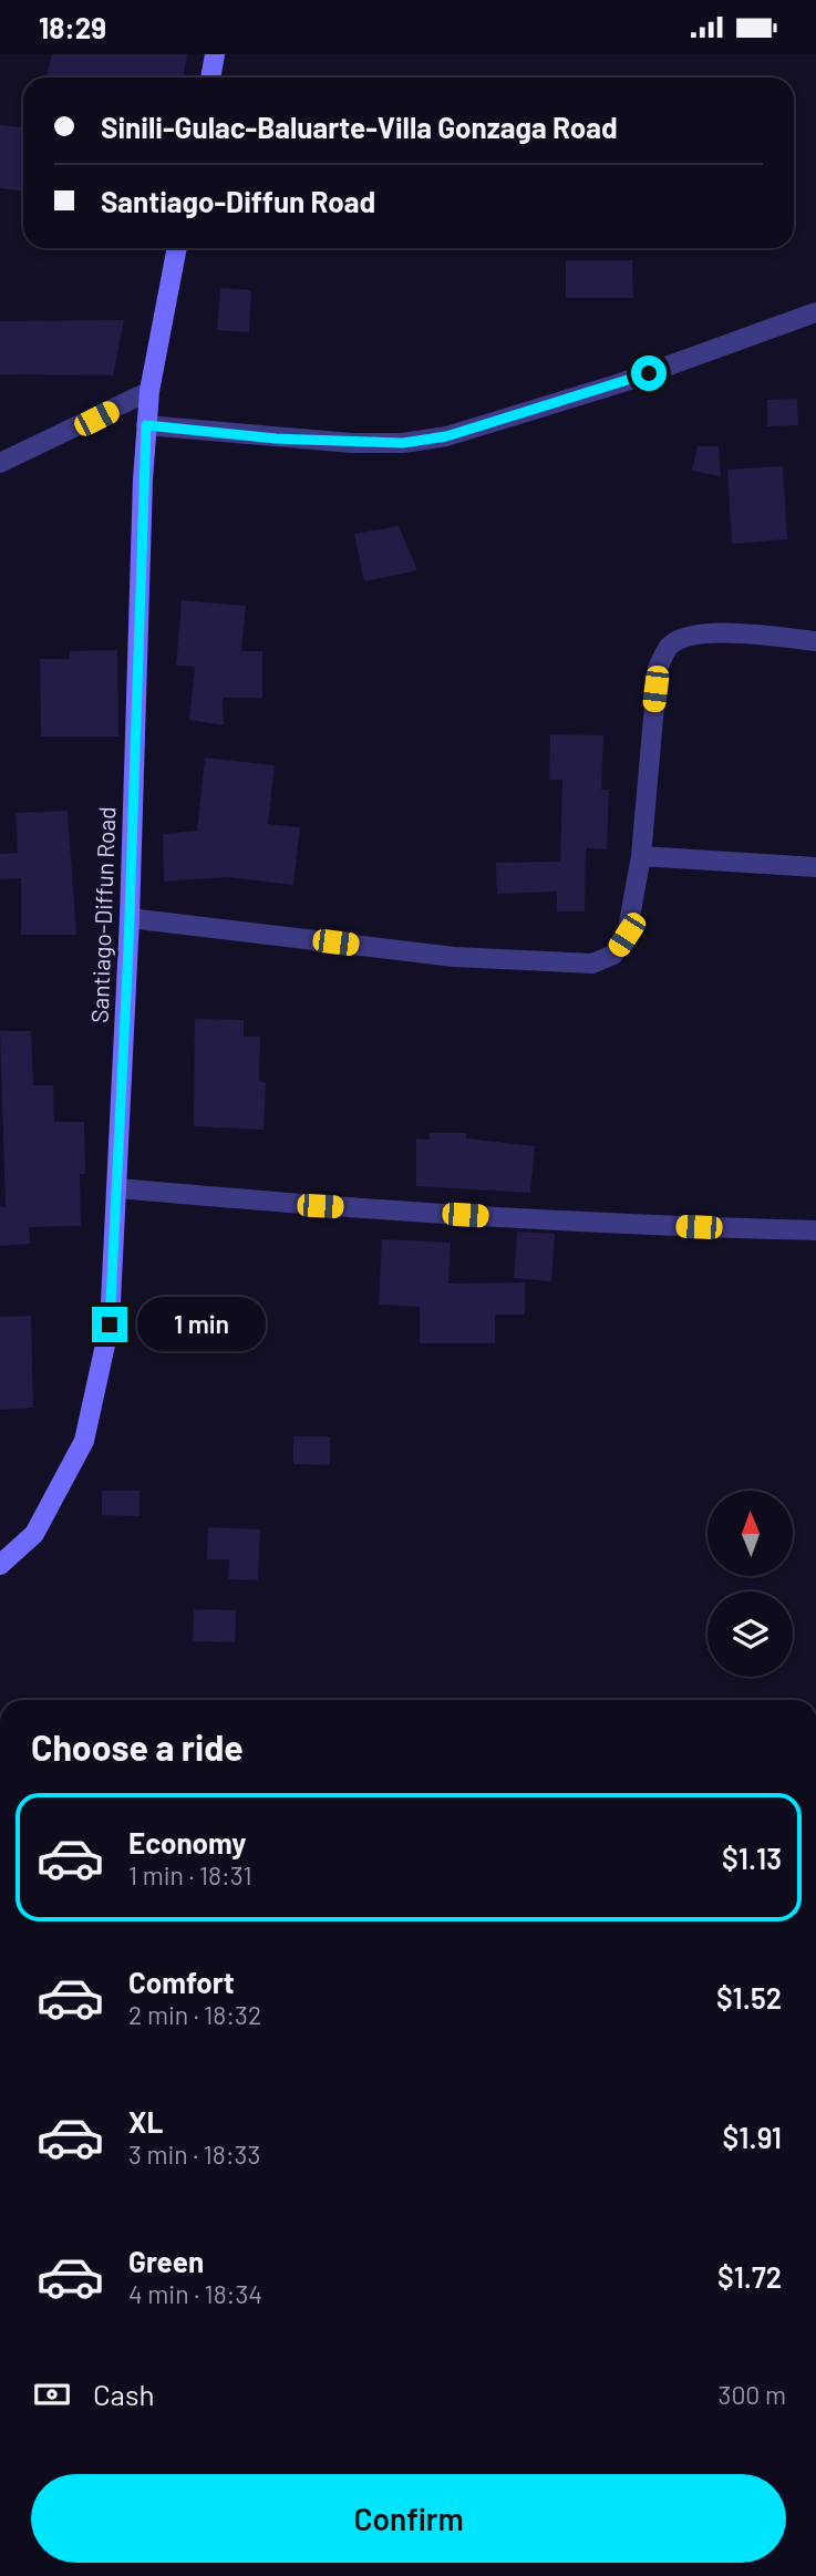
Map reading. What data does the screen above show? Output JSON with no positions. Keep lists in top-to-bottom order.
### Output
{
  "streets": {
    "main road": ["Santiago-Diffun Road"]
  },
  "north": "top",
  "page": {
    "status": "18:29",
    "banner": ["Sinili-Gulac-Baluarte-Villa Gonzaga Road", "Santiago-Diffun Road"],
    "bubble": "1 min",
    "heading": "Choose a ride",
    "list": [
      {
        "name": "Economy",
        "note": "1 min · 18:31",
        "value": "$1.13"
      },
      {
        "name": "Comfort",
        "note": "2 min · 18:32",
        "value": "$1.52"
      },
      {
        "name": "XL",
        "note": "3 min · 18:33",
        "value": "$1.91"
      },
      {
        "name": "Green",
        "note": "4 min · 18:34",
        "value": "$1.72"
      }
    ],
    "pay": ["Cash", "300 m"],
    "buttons": "Confirm"
  }
}
